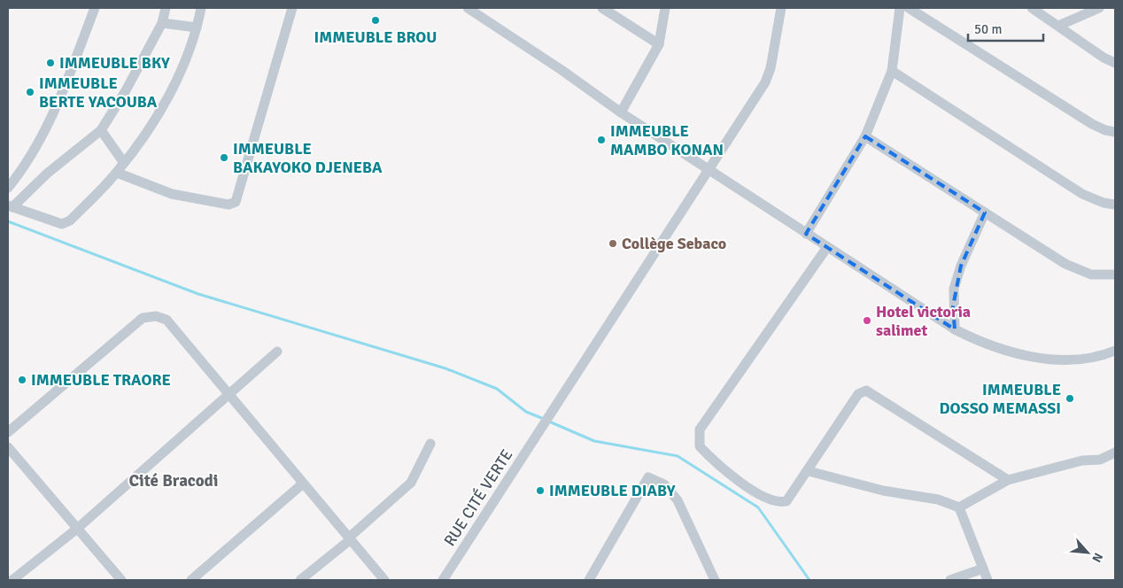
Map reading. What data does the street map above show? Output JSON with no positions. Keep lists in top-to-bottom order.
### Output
{
  "streets": {
    "street": ["RUE CITÉ VERTE"]
  },
  "districts": ["Cité Bracodi"],
  "places": [
    "IMMEUBLE BROU",
    "IMMEUBLE BKY",
    "IMMEUBLE BERTE YACOUBA",
    "IMMEUBLE MAMBO KONAN",
    "IMMEUBLE BAKAYOKO DJENEBA",
    "Collège Sebaco",
    "Hotel victoria salimet",
    "IMMEUBLE TRAORE",
    "IMMEUBLE DOSSO MEMASSI",
    "IMMEUBLE DIABY"
  ],
  "scale_bar": "50 m",
  "north": "bottom right"
}
